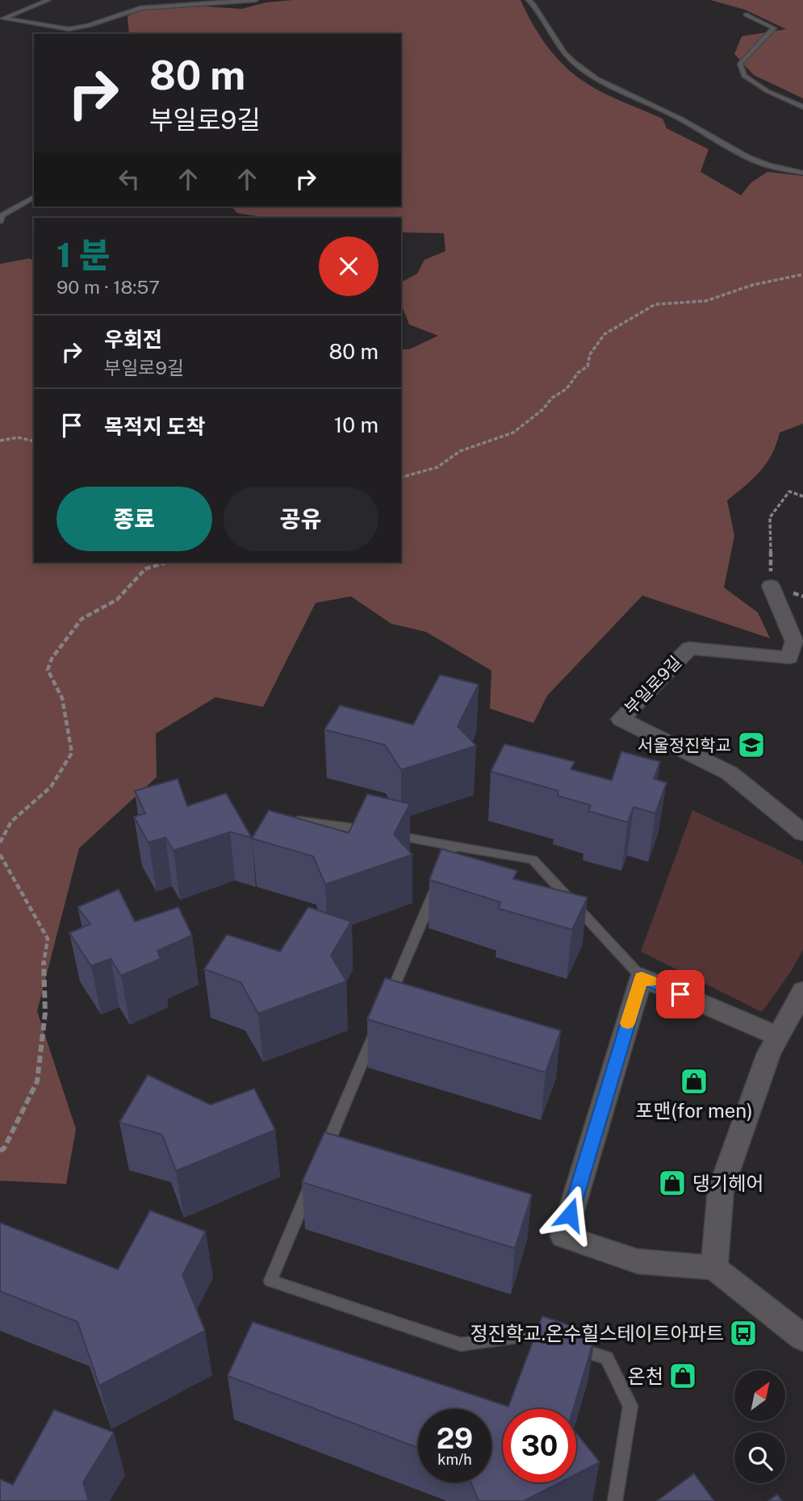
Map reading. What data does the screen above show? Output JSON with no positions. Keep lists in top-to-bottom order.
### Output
{
  "streets": {
    "street": ["부일로9길"]
  },
  "places": {
    "school or university": ["서울정진학교"],
    "shop": ["포맨(for men)", "댕기헤어", "온천"],
    "bus stop": ["정진학교.온수힐스테이트아파트"]
  },
  "north": "top right",
  "page": {
    "turn": ["80 m", "부일로9길"],
    "heading": ["1 분", "90 m · 18:57"],
    "list": [
      {
        "name": "우회전",
        "note": "부일로9길",
        "value": "80 m"
      },
      {
        "name": "목적지 도착",
        "value": "10 m"
      }
    ],
    "buttons": ["종료", "공유"],
    "speed": "29 km/h",
    "limit": "30"
  }
}
